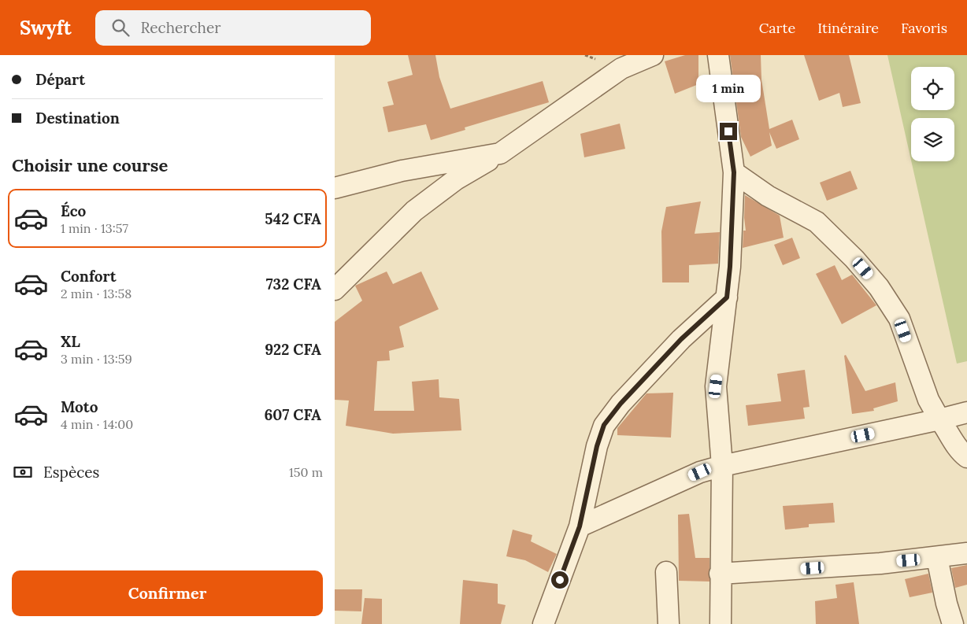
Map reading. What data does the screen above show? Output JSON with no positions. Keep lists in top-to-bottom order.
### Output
{
  "page": {
    "header": "Swyft",
    "search": "Rechercher",
    "nav": ["Carte", "Itinéraire", "Favoris"],
    "banner": ["Départ", "Destination"],
    "bubble": "1 min",
    "heading": "Choisir une course",
    "list": [
      {
        "name": "Éco",
        "note": "1 min · 13:57",
        "value": "542 CFA"
      },
      {
        "name": "Confort",
        "note": "2 min · 13:58",
        "value": "732 CFA"
      },
      {
        "name": "XL",
        "note": "3 min · 13:59",
        "value": "922 CFA"
      },
      {
        "name": "Moto",
        "note": "4 min · 14:00",
        "value": "607 CFA"
      }
    ],
    "pay": ["Espèces", "150 m"],
    "buttons": "Confirmer"
  }
}
